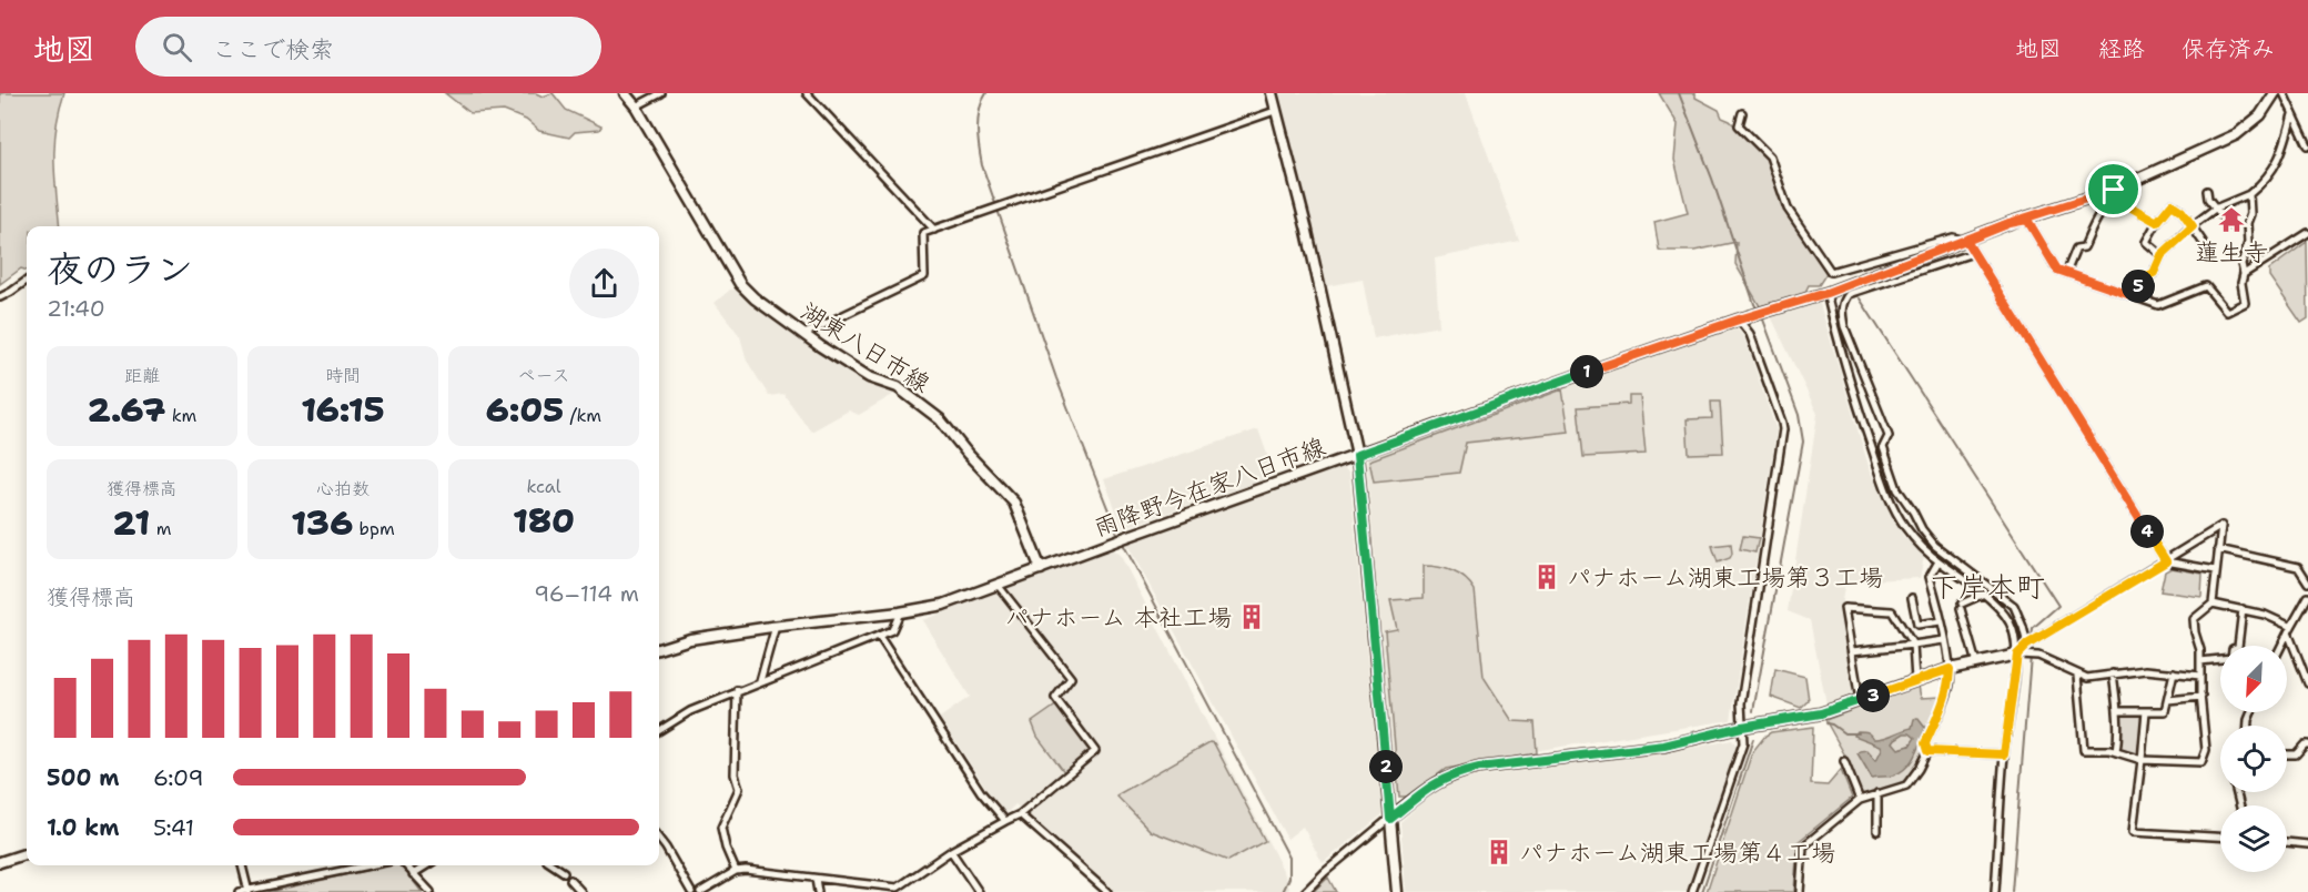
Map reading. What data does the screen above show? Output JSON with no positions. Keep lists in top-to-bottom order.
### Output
{
  "streets": {
    "main road": ["湖東八日市線", "雨降野今在家八日市線"]
  },
  "crossings": [
    ["湖東八日市線", "雨降野今在家八日市線"]
  ],
  "districts": ["下岸本町"],
  "places": {
    "temple": ["蓮生寺"],
    "building": ["パナホーム湖東工場第３工場", "パナホーム 本社工場", "パナホーム湖東工場第４工場"]
  },
  "north": "bottom left",
  "page": {
    "header": "地図",
    "search": "ここで検索",
    "nav": ["地図", "経路", "保存済み"],
    "heading": ["夜のラン", "21:40"],
    "pins": [
      "5",
      "1",
      "4",
      "3",
      "2"
    ],
    "stats": [
      ["距離", "2.67 km"],
      ["時間", "16:15"],
      ["ペース", "6:05 /km"],
      ["獲得標高", "21 m"],
      ["心拍数", "136 bpm"],
      ["kcal", "180"]
    ],
    "chart": ["獲得標高", "96–114 m"],
    "list": [
      {
        "name": "500 m",
        "note": "6:09"
      },
      {
        "name": "1.0 km",
        "note": "5:41"
      }
    ]
  }
}
